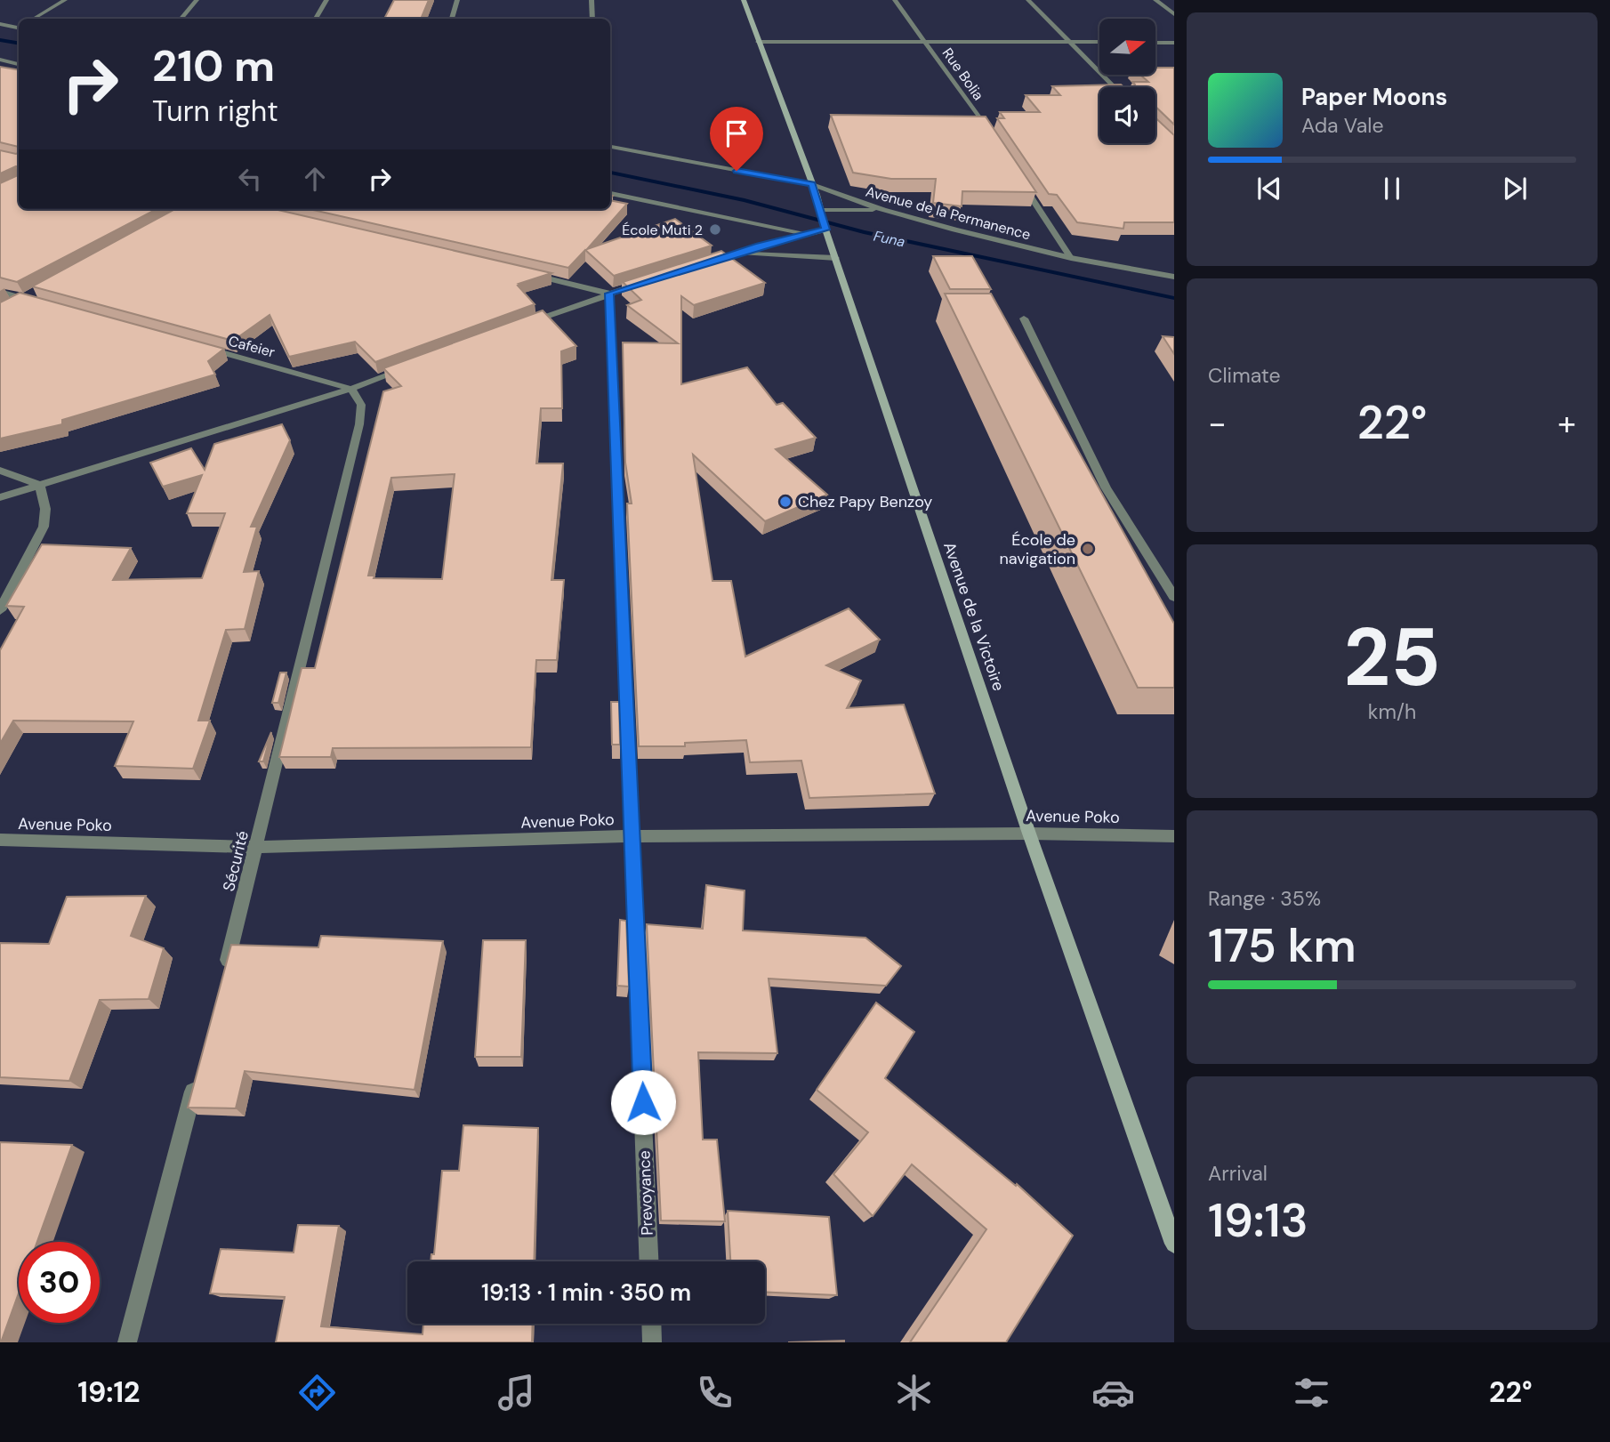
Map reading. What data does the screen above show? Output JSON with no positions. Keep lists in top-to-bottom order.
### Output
{
  "streets": {
    "main road": ["Avenue de la Victoire"],
    "street": [
      "Rue Bolia",
      "Avenue de la Permanence",
      "Cafeier",
      "Avenue Poko",
      "Sécurité",
      "Prevoyance"
    ]
  },
  "crossings": [
    ["Avenue de la Permanence", "Avenue de la Victoire"],
    ["Cafeier", "Sécurité"],
    ["Avenue de la Victoire", "Avenue Poko"],
    ["Avenue Poko", "Sécurité"],
    ["Avenue Poko", "Prevoyance"]
  ],
  "water": ["Funa"],
  "places": ["École Muti 2", "Chez Papy Benzoy", "École de navigation"],
  "north": "right",
  "page": {
    "turn": ["210 m", "Turn right"],
    "song": ["Paper Moons", "Ada Vale"],
    "tile": [
      "Climate",
      ["25", "km/h"],
      ["Range · 35%", "175 km"],
      ["Arrival", "19:13"]
    ],
    "heat": ["−", "22°", "+"],
    "limit": "30",
    "trip": "19:13 · 1 min · 350 m",
    "tabs": ["19:12", "22°"]
  }
}
